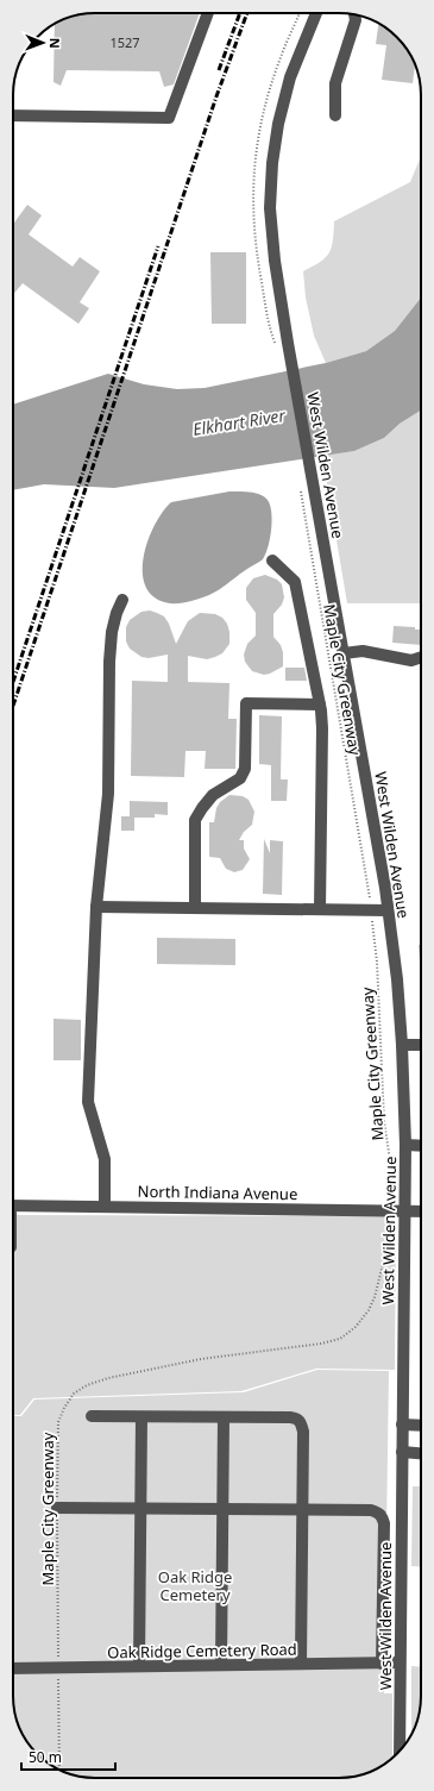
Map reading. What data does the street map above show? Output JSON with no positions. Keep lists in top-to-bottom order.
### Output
{
  "streets": {
    "street": ["West Wilden Avenue", "North Indiana Avenue", "Oak Ridge Cemetery Road"],
    "path": ["Maple City Greenway"]
  },
  "crossings": [
    ["West Wilden Avenue", "Maple City Greenway"],
    ["West Wilden Avenue", "North Indiana Avenue"],
    ["West Wilden Avenue", "Oak Ridge Cemetery Road"],
    ["Maple City Greenway", "North Indiana Avenue"],
    ["Maple City Greenway", "Oak Ridge Cemetery Road"]
  ],
  "water": ["Elkhart River"],
  "parks": ["Oak Ridge Cemetery"],
  "house_numbers": ["1527"],
  "scale_bar": "50 m",
  "north": "right"
}
